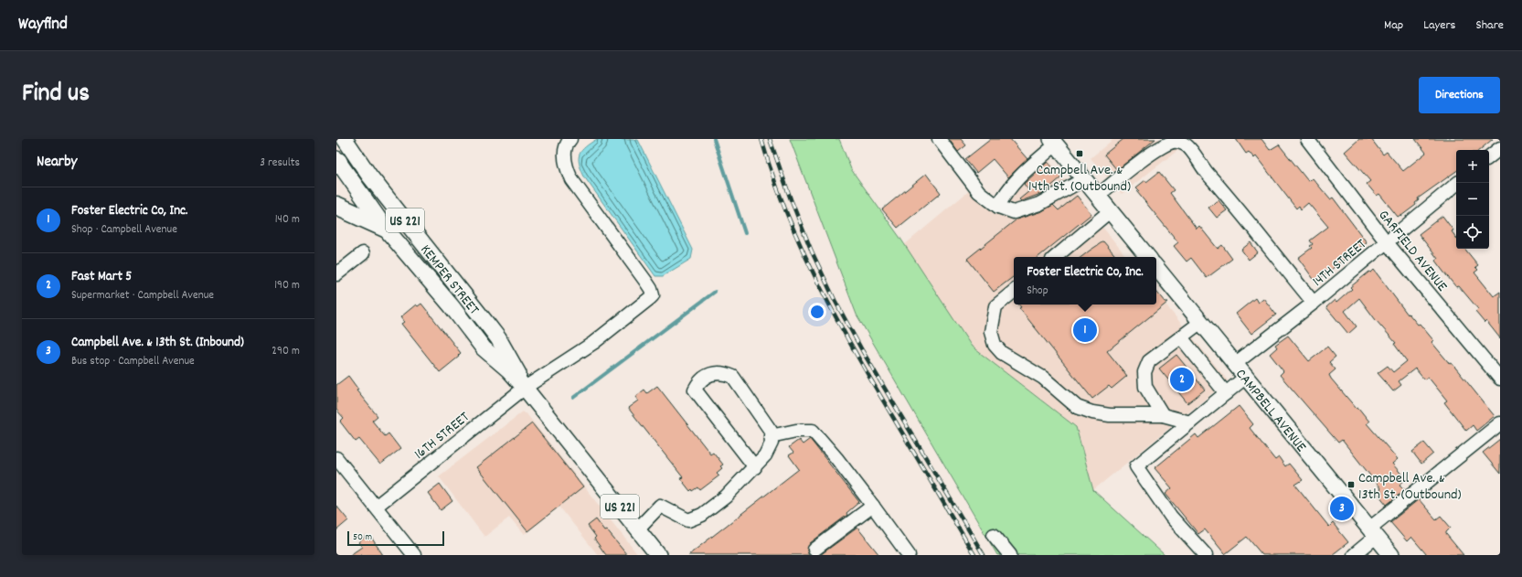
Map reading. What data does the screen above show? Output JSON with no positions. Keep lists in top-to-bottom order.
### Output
{
  "streets": {
    "main road": ["US 221", "KEMPER STREET", "CAMPBELL AVENUE"],
    "street": ["GARFIELD AVENUE", "14TH STREET", "16TH STREET"]
  },
  "crossings": [
    ["GARFIELD AVENUE", "14TH STREET"],
    ["14TH STREET", "CAMPBELL AVENUE"],
    ["KEMPER STREET", "16TH STREET"]
  ],
  "places": {
    "transit": ["Campbell Ave. & 14th St. (Outbound)", "Campbell Ave. & 13th St. (Outbound)"]
  },
  "scale_bar": "50 m",
  "page": {
    "header": "Wayfind",
    "nav": ["Map", "Layers", "Share"],
    "title": "Find us",
    "buttons": "Directions",
    "heading": ["Nearby", "3 results"],
    "map_buttons": ["+", "−"],
    "list": [
      {
        "mark": "1",
        "name": "Foster Electric Co, Inc.",
        "note": "Shop · Campbell Avenue",
        "value": "140 m"
      },
      {
        "mark": "2",
        "name": "Fast Mart 5",
        "note": "Supermarket · Campbell Avenue",
        "value": "190 m"
      },
      {
        "mark": "3",
        "name": "Campbell Ave. & 13th St. (Inbound)",
        "note": "Bus stop · Campbell Avenue",
        "value": "290 m"
      }
    ],
    "popup": ["Foster Electric Co, Inc.", "Shop"],
    "pins": ["1", "2", "3"],
    "scale": "50 m"
  }
}
